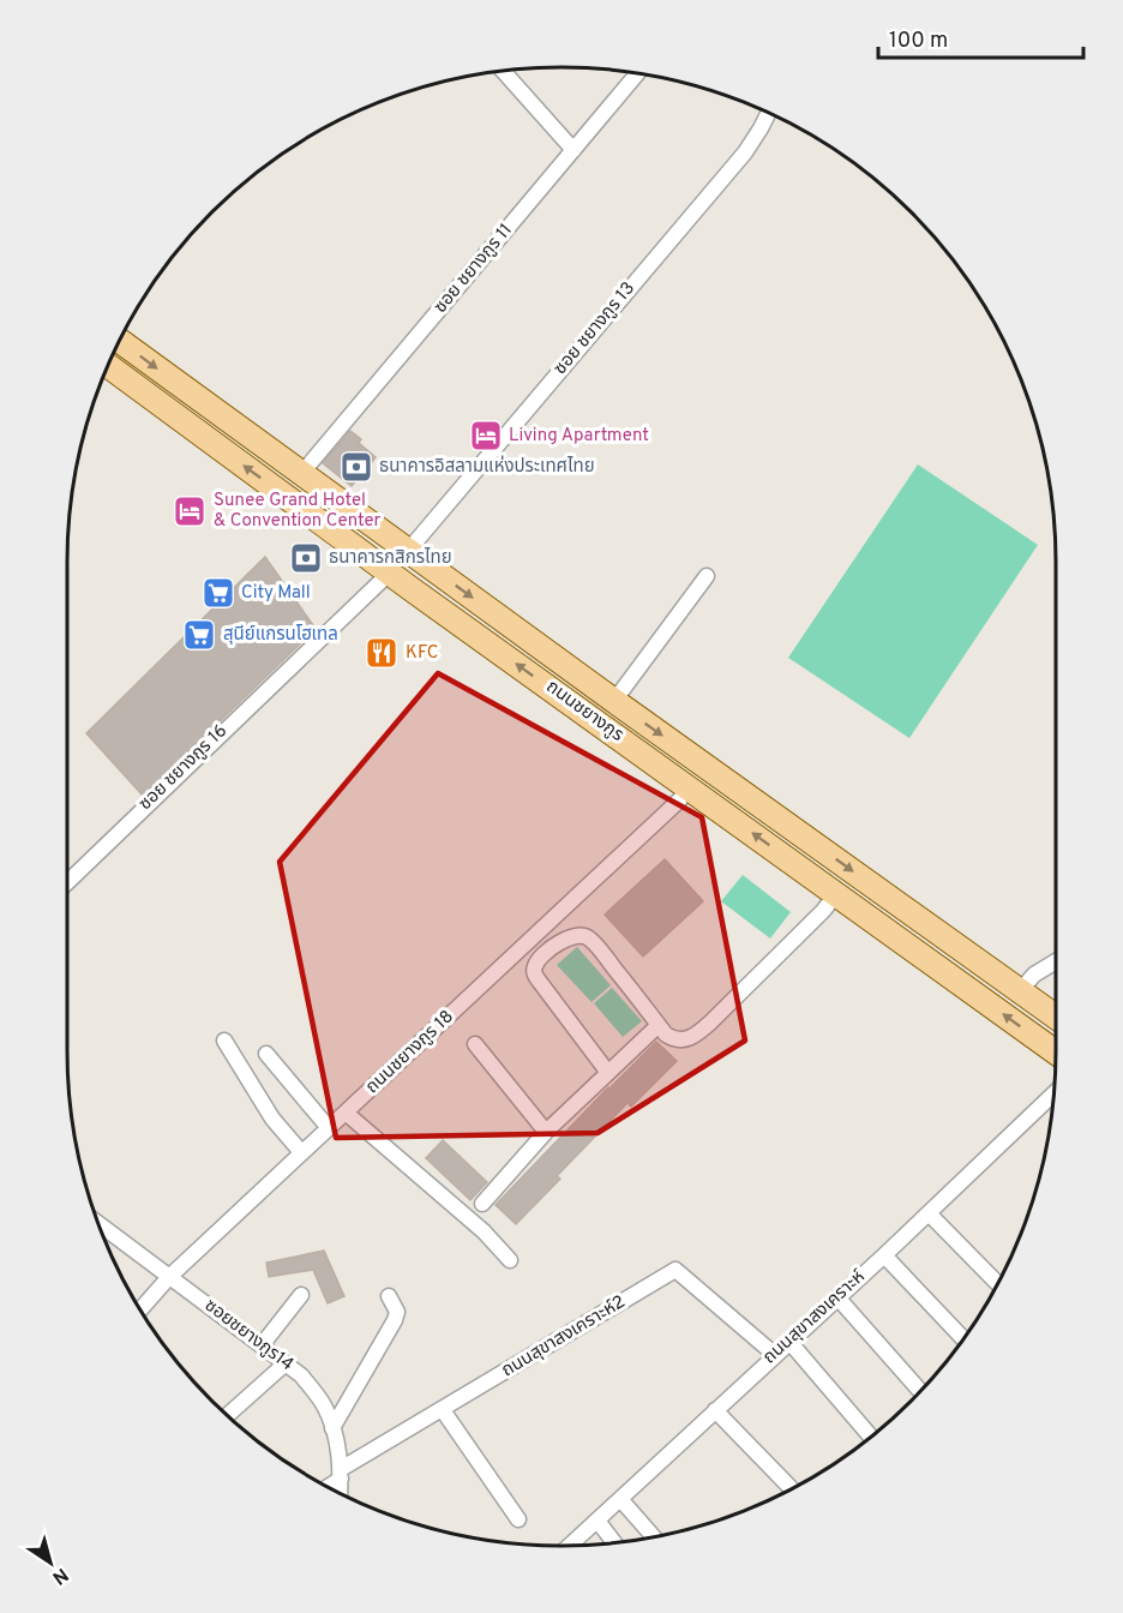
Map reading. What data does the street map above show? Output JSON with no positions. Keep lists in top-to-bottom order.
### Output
{
  "streets": {
    "main road": ["ถนนชยางกูร"],
    "street": [
      "ซอย ชยางกูร 11",
      "ซอย ชยางกูร 13",
      "ซอย ชยางกูร 16",
      "ถนนชยางกูร 18",
      "ถนนสุขาสงเคราะห์",
      "ซอยชยางกูร14",
      "ถนนสุขาสงเคราะห์2"
    ]
  },
  "crossings": [
    ["ซอย ชยางกูร 11", "ถนนชยางกูร"],
    ["ซอย ชยางกูร 13", "ถนนชยางกูร"],
    ["ถนนชยางกูร", "ซอย ชยางกูร 16"],
    ["ถนนชยางกูร", "ถนนชยางกูร 18"],
    ["ถนนชยางกูร 18", "ซอยชยางกูร14"],
    ["ถนนสุขาสงเคราะห์", "ถนนสุขาสงเคราะห์2"],
    ["ซอยชยางกูร14", "ถนนสุขาสงเคราะห์2"]
  ],
  "places": {
    "hotel": ["Living Apartment", "Sunee Grand Hotel & Convention Center"],
    "bank": ["ธนาคารอิสลามแห่งประเทศไทย", "ธนาคารกสิกรไทย"],
    "supermarket": ["City Mall", "สุนีย์แกรนโฮเทล"],
    "restaurant": ["KFC"]
  },
  "scale_bar": "100 m",
  "north": "bottom right"
}
